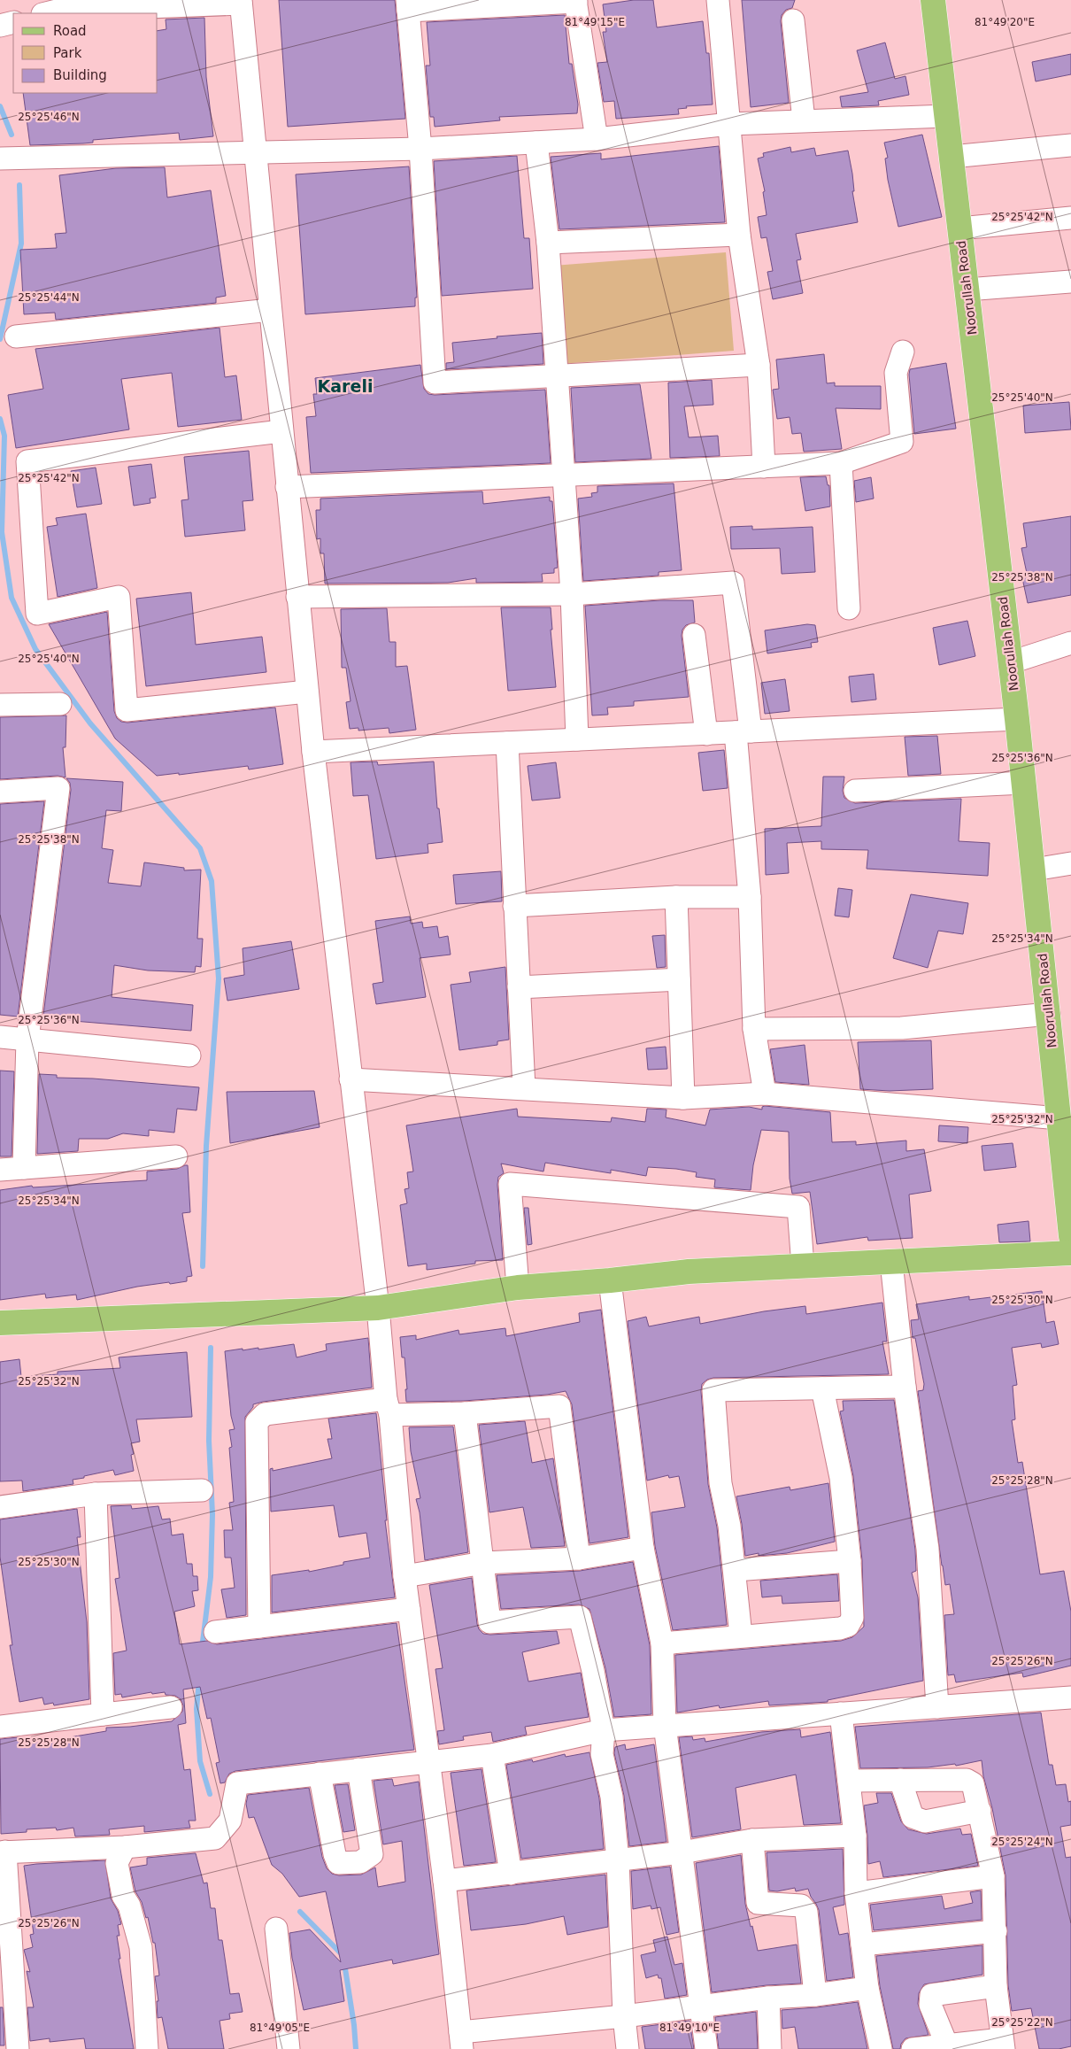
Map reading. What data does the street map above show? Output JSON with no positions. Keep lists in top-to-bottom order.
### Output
{
  "streets": {
    "main road": ["Noorullah Road"]
  },
  "districts": ["Kareli"],
  "legend": ["Road", "Park", "Building"],
  "coordinates": [
    "81°49'20\"E",
    "81°49'15\"E",
    "25°25'46\"N",
    "25°25'42\"N",
    "25°25'44\"N",
    "25°25'40\"N",
    "25°25'38\"N",
    "25°25'36\"N",
    "25°25'34\"N",
    "25°25'32\"N",
    "25°25'30\"N",
    "25°25'28\"N",
    "25°25'26\"N",
    "25°25'24\"N",
    "25°25'22\"N",
    "81°49'05\"E",
    "81°49'10\"E"
  ]
}
